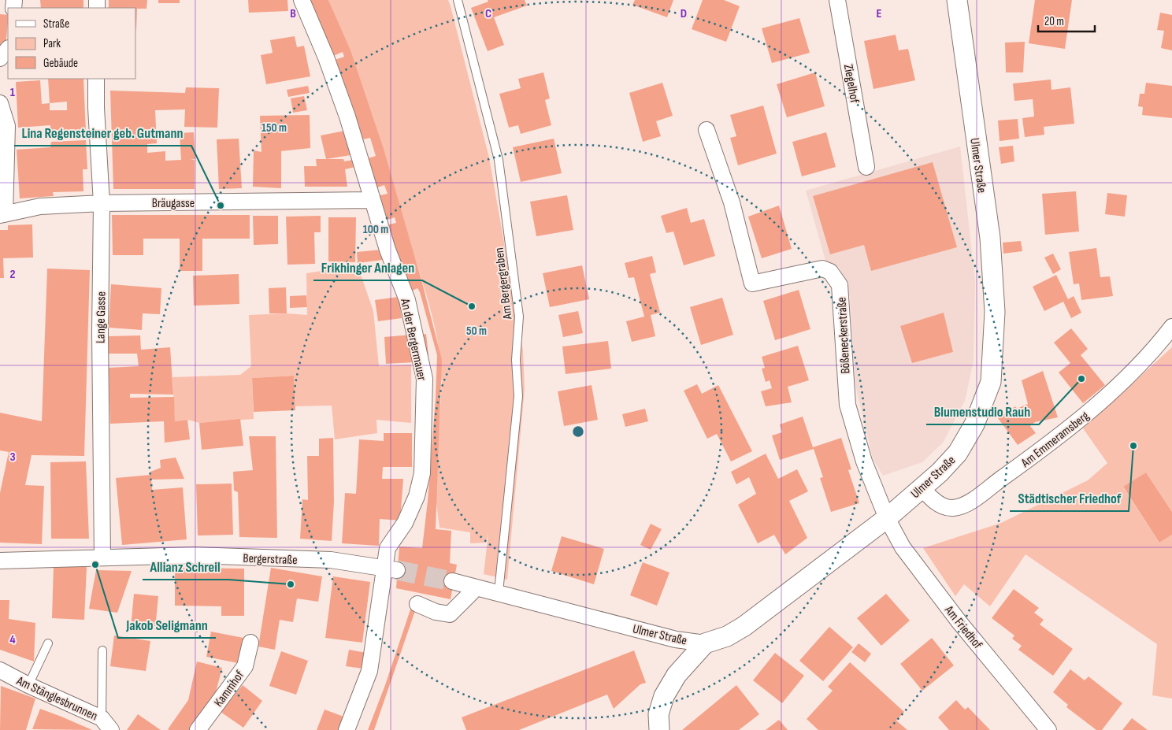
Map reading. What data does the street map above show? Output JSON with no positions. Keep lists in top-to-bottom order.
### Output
{
  "streets": {
    "street": [
      "Ziegelhof",
      "Ulmer Straße",
      "Bräugasse",
      "Lange Gasse",
      "Bößeneckerstraße",
      "An der Bergermauer",
      "Am Emmeramsberg",
      "Bergerstraße",
      "Am Friedhof",
      "Kammhof",
      "Am Stänglesbrunnen"
    ],
    "lane": ["Am Bergergraben"]
  },
  "crossings": [
    ["Ulmer Straße", "Am Bergergraben"],
    ["Ulmer Straße", "Bößeneckerstraße"],
    ["Ulmer Straße", "Am Emmeramsberg"],
    ["Ulmer Straße", "Am Friedhof"],
    ["Bräugasse", "Lange Gasse"],
    ["Bräugasse", "An der Bergermauer"],
    ["Lange Gasse", "Bergerstraße"],
    ["Bößeneckerstraße", "Am Friedhof"],
    ["An der Bergermauer", "Bergerstraße"]
  ],
  "places": [
    "Lina Regensteiner geb. Gutmann",
    "Frikhinger Anlagen",
    "Blumenstudio Rauh",
    "Städtischer Friedhof",
    "Jakob Seligmann",
    "Allianz Schreil"
  ],
  "legend": ["Straße", "Park", "Gebäude"],
  "scale_bar": "20 m",
  "grid": {
    "columns": [
      "B",
      "C",
      "D",
      "E"
    ],
    "rows": [
      "1",
      "2",
      "3",
      "4"
    ]
  },
  "rings": ["150 m", "100 m", "50 m"]
}
